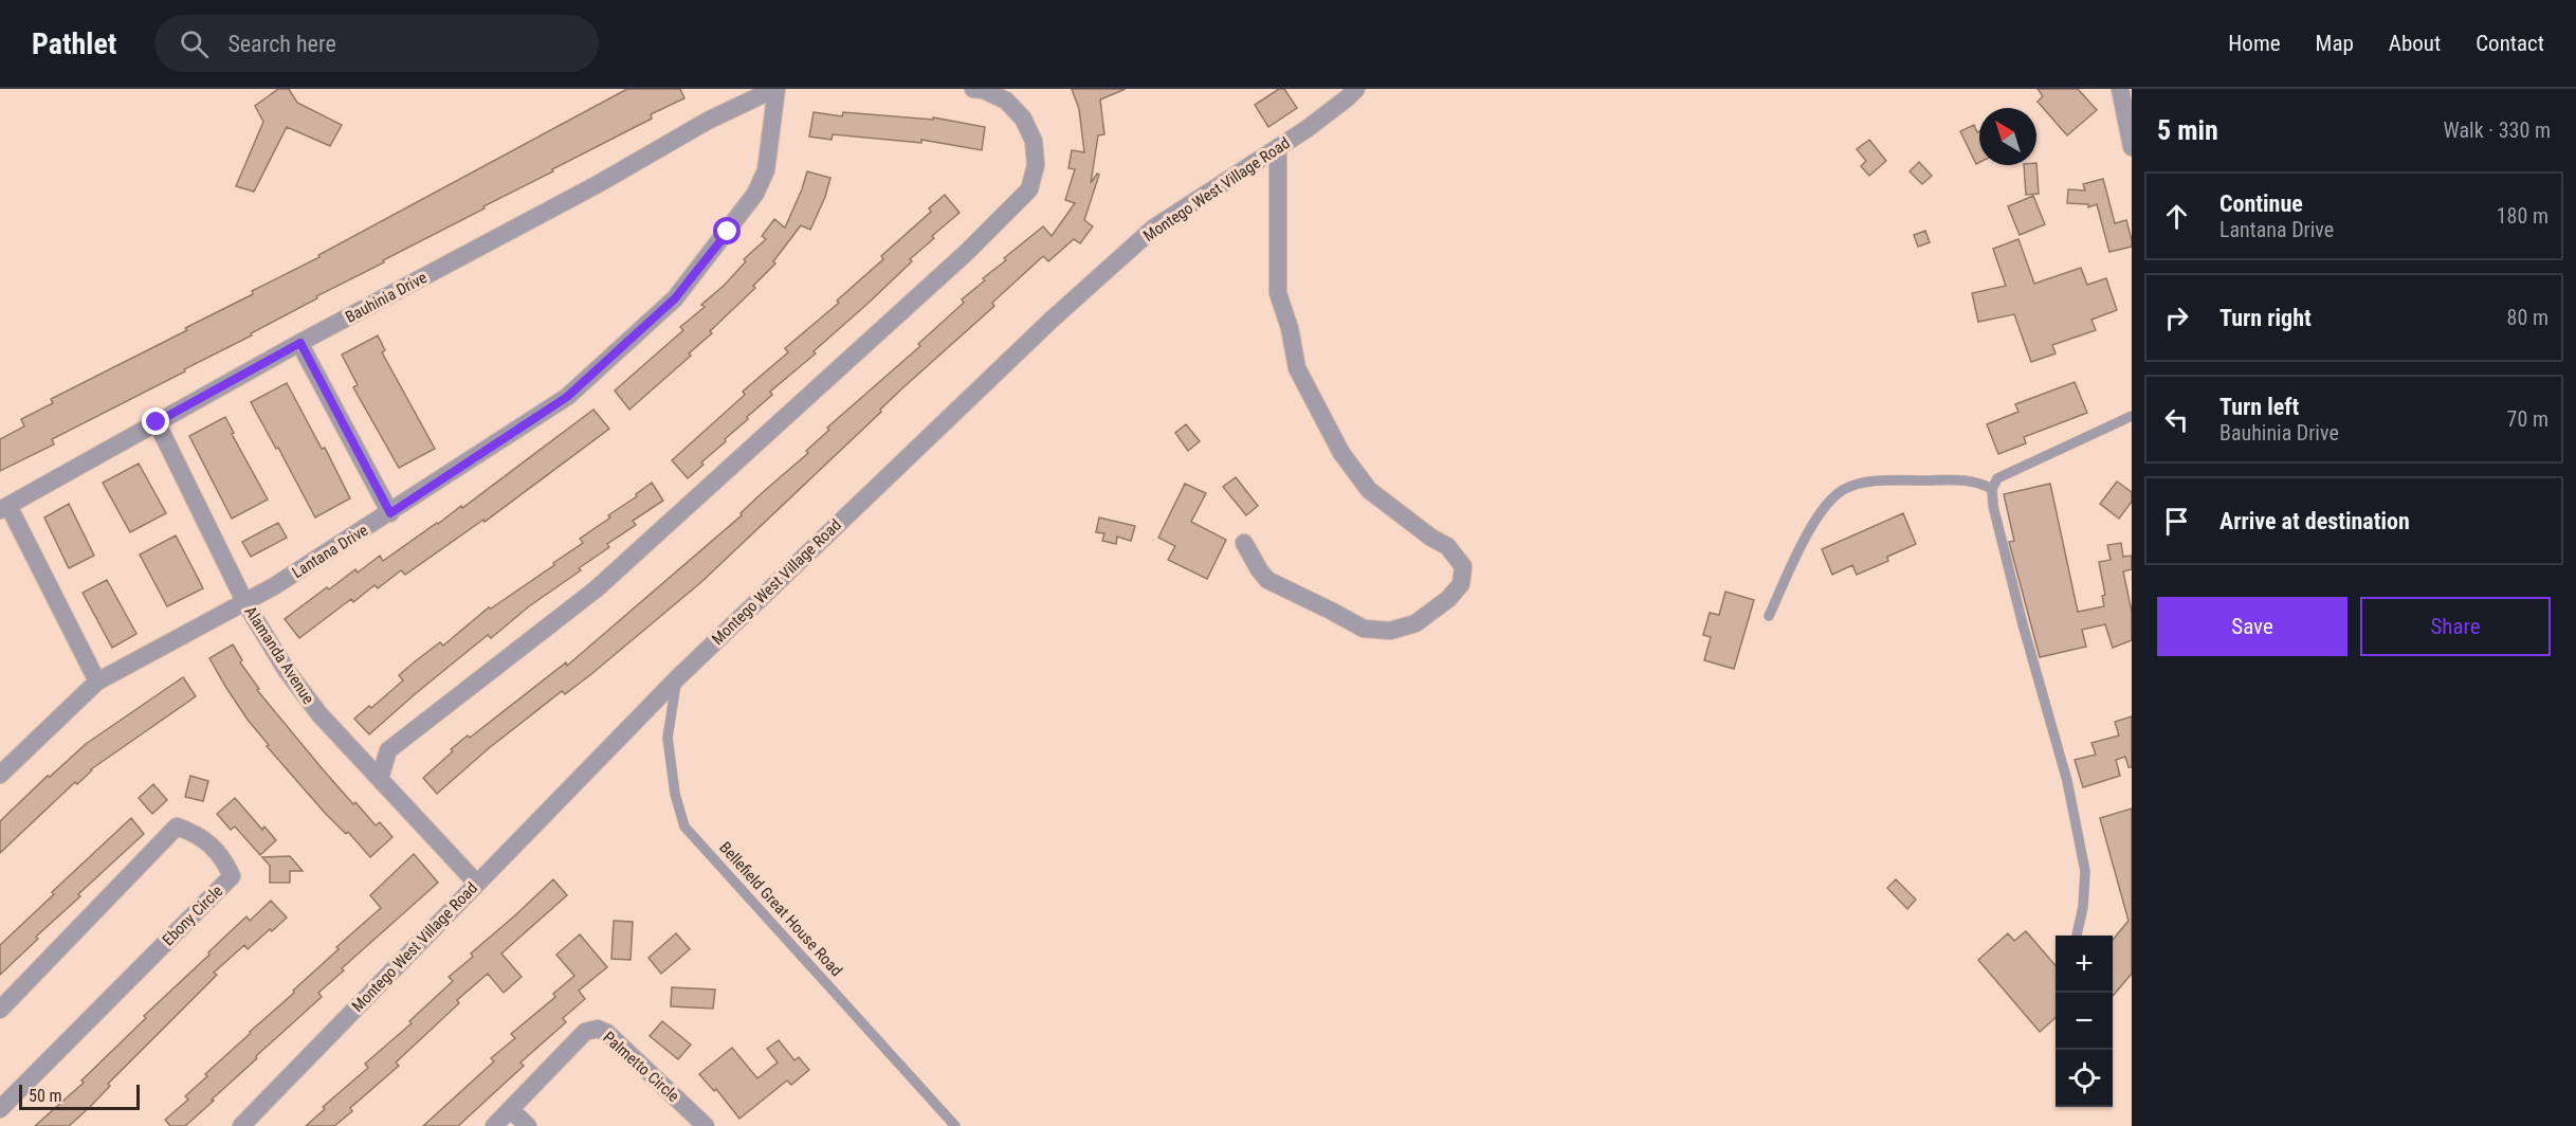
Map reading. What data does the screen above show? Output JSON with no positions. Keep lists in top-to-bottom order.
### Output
{
  "streets": {
    "street": [
      "Montego West Village Road",
      "Bauhinia Drive",
      "Lantana Drive",
      "Alamanda Avenue",
      "Ebony Circle",
      "Palmetto Circle"
    ],
    "lane": ["Bellefield Great House Road"]
  },
  "crossings": [
    ["Montego West Village Road", "Alamanda Avenue"],
    ["Montego West Village Road", "Bellefield Great House Road"],
    ["Bauhinia Drive", "Lantana Drive"],
    ["Bauhinia Drive", "Alamanda Avenue"],
    ["Lantana Drive", "Alamanda Avenue"]
  ],
  "scale_bar": "50 m",
  "north": "top left",
  "page": {
    "header": "Pathlet",
    "search": "Search here",
    "nav": [
      "Home",
      "Map",
      "About",
      "Contact"
    ],
    "heading": ["5 min", "Walk · 330 m"],
    "list": [
      ["Continue", "Lantana Drive", "180 m"],
      ["Turn right", "80 m"],
      ["Turn left", "Bauhinia Drive", "70 m"],
      "Arrive at destination"
    ],
    "buttons": ["Save", "Share"],
    "map_buttons": ["+", "−"],
    "scale": "50 m"
  }
}
